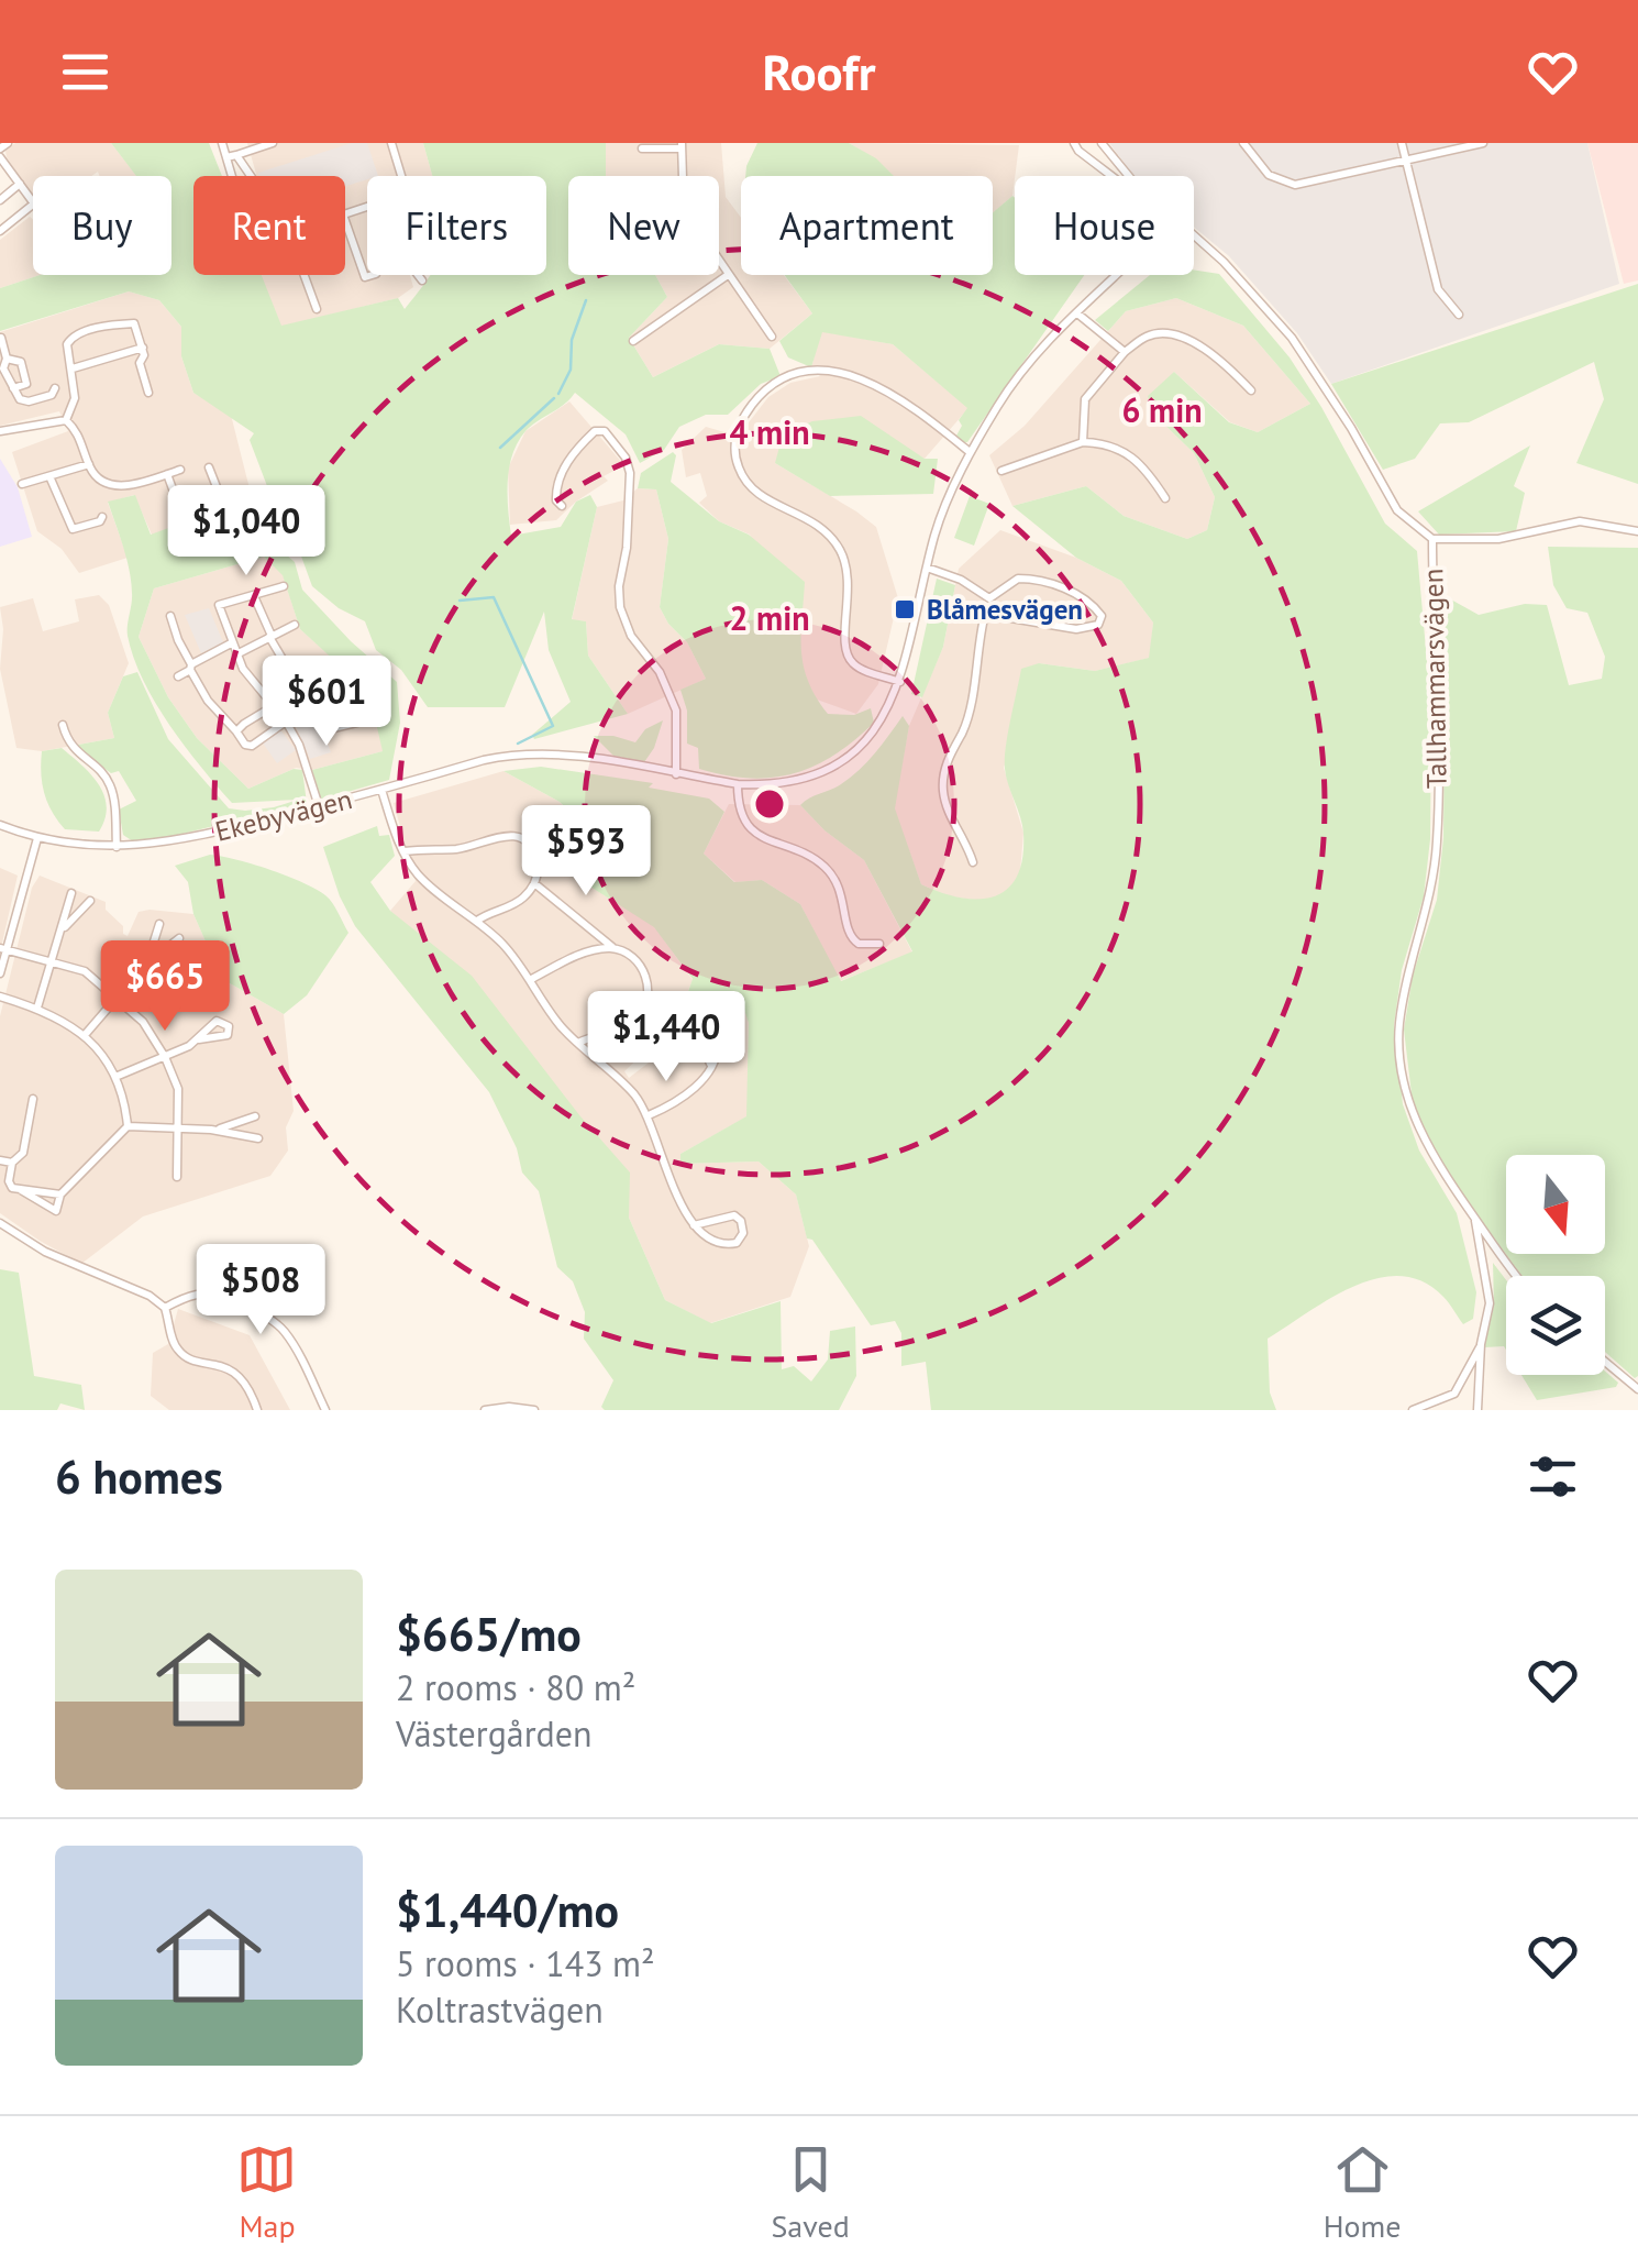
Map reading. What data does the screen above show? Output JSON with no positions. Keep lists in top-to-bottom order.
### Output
{
  "streets": {
    "street": ["Tallhammarsvägen", "Ekebyvägen"]
  },
  "places": {
    "transit": ["Blåmesvägen"]
  },
  "north": "bottom",
  "page": {
    "header": "Roofr",
    "chip": [
      "Buy",
      "Rent",
      "Filters",
      "New",
      "Apartment",
      "House"
    ],
    "price": [
      "$1,040",
      "$601",
      "$593",
      "$665",
      "$1,440",
      "$508"
    ],
    "heading": "6 homes",
    "list": [
      {
        "name": "$665/mo",
        "note": "2 rooms · 80 m² · Västergården"
      },
      {
        "name": "$1,440/mo",
        "note": "5 rooms · 143 m² · Koltrastvägen"
      }
    ],
    "tabs": ["Map", "Saved", "Home"]
  },
  "rings": ["6 min", "4 min", "2 min"]
}
